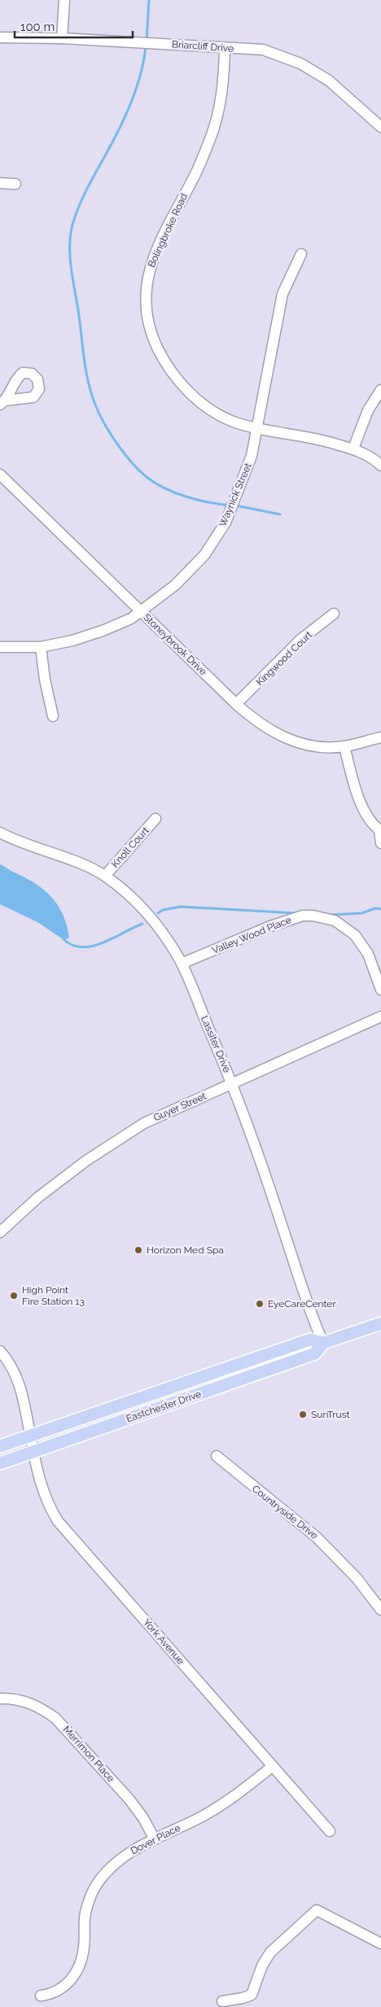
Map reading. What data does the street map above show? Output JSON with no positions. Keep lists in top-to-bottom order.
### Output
{
  "streets": {
    "main road": ["Eastchester Drive"],
    "street": [
      "Briarcliff Drive",
      "Bolingbroke Road",
      "Waynick Street",
      "Stoneybrook Drive",
      "Kingwood Court",
      "Knoll Court",
      "Valley Wood Place",
      "Lassiter Drive",
      "Guyer Street",
      "Countryside Drive",
      "York Avenue",
      "Merrimon Place",
      "Dover Place"
    ]
  },
  "crossings": [
    ["Briarcliff Drive", "Bolingbroke Road"],
    ["Bolingbroke Road", "Waynick Street"],
    ["Waynick Street", "Stoneybrook Drive"],
    ["Stoneybrook Drive", "Kingwood Court"],
    ["Knoll Court", "Lassiter Drive"],
    ["Valley Wood Place", "Lassiter Drive"],
    ["Lassiter Drive", "Guyer Street"],
    ["Lassiter Drive", "Eastchester Drive"],
    ["Eastchester Drive", "York Avenue"],
    ["York Avenue", "Dover Place"],
    ["Merrimon Place", "Dover Place"]
  ],
  "places": [
    "Horizon Med Spa",
    "High Point Fire Station 13",
    "EyeCareCenter",
    "SunTrust"
  ],
  "scale_bar": "100 m"
}
